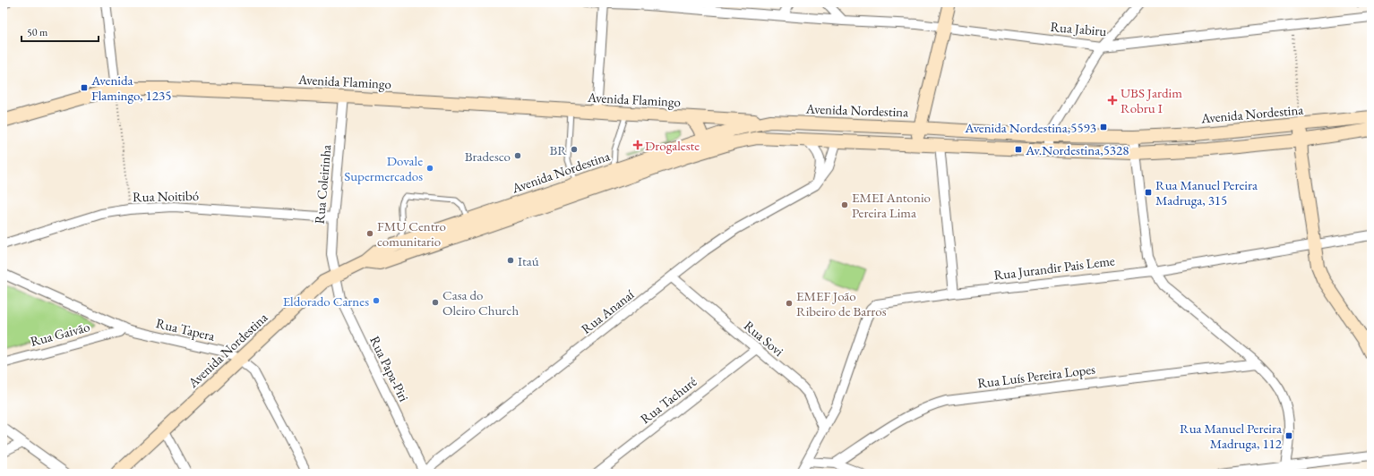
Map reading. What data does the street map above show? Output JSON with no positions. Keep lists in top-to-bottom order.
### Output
{
  "streets": {
    "main road": ["Avenida Flamingo", "Avenida Nordestina"],
    "street": [
      "Rua Jabiru",
      "Rua Coleirinha",
      "Rua Noitibó",
      "Rua Jurandir Pais Leme",
      "Rua Ananaí",
      "Rua Tapera",
      "Rua Gaivão",
      "Rua Sovi",
      "Rua Papa-Piri",
      "Rua Luís Pereira Lopes",
      "Rua Tachuré"
    ]
  },
  "crossings": [
    ["Avenida Flamingo", "Avenida Nordestina"],
    ["Avenida Flamingo", "Rua Coleirinha"],
    ["Avenida Nordestina", "Rua Coleirinha"],
    ["Avenida Nordestina", "Rua Ananaí"],
    ["Avenida Nordestina", "Rua Tapera"],
    ["Avenida Nordestina", "Rua Papa-Piri"],
    ["Rua Coleirinha", "Rua Noitibó"],
    ["Rua Coleirinha", "Rua Papa-Piri"],
    ["Rua Jurandir Pais Leme", "Rua Sovi"],
    ["Rua Ananaí", "Rua Sovi"],
    ["Rua Ananaí", "Rua Papa-Piri"],
    ["Rua Tapera", "Rua Gaivão"],
    ["Rua Sovi", "Rua Tachuré"]
  ],
  "places": {
    "transit": [
      "Avenida Flamingo, 1235",
      "Avenida Nordestina,5593",
      "Av.Nordestina,5328",
      "Rua Manuel Pereira Madruga, 315",
      "Rua Manuel Pereira Madruga, 112"
    ],
    "health": ["UBS Jardim Robru I", "Drogaleste"],
    "other": [
      "BR",
      "Bradesco",
      "Dovale Supermercados",
      "EMEI Antonio Pereira Lima",
      "FMU Centro comunitario",
      "Itaú",
      "Eldorado Carnes",
      "Casa do Oleiro Church",
      "EMEF João Ribeiro de Barros"
    ]
  },
  "scale_bar": "50 m"
}
